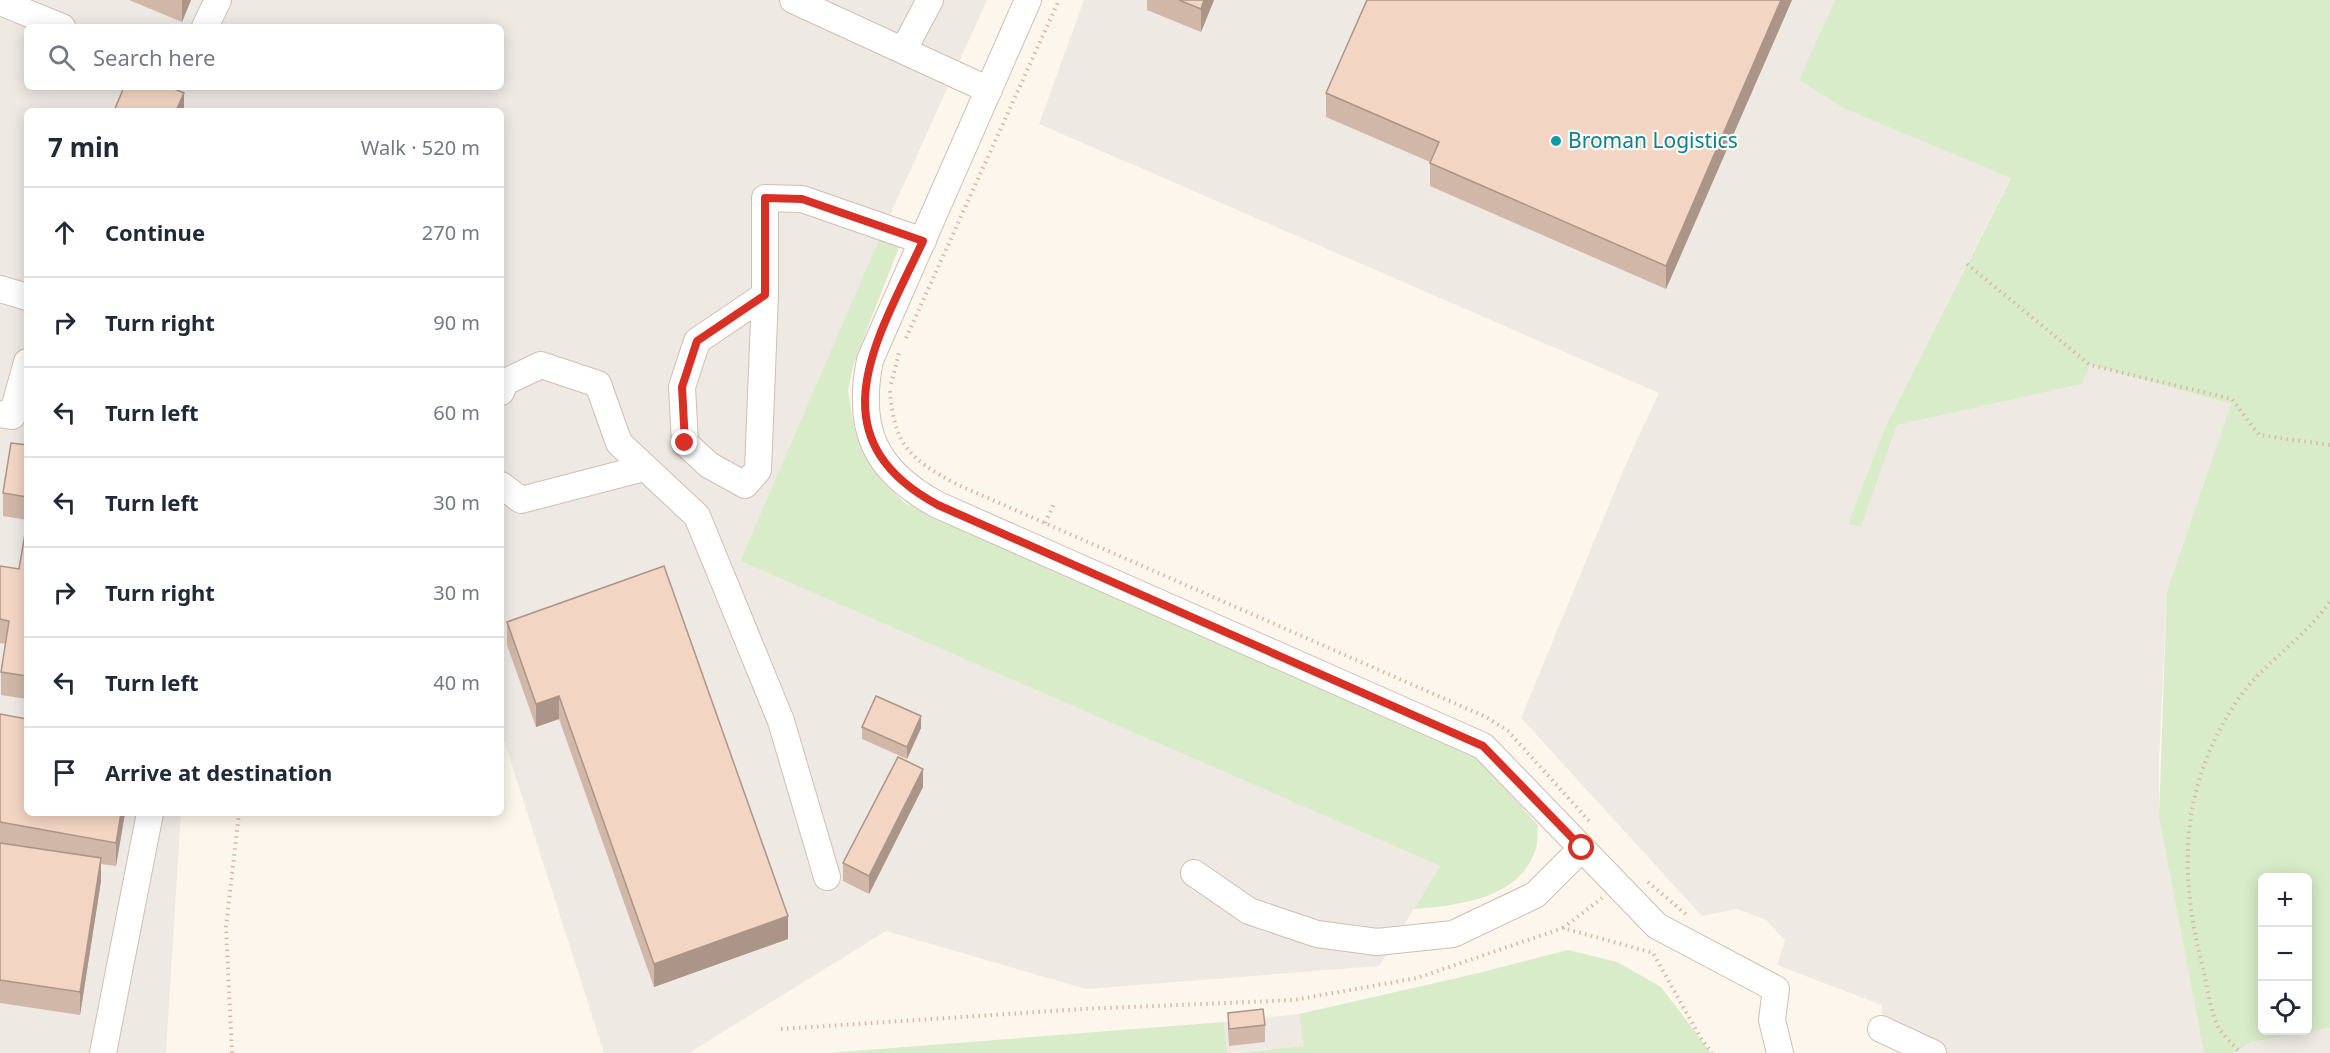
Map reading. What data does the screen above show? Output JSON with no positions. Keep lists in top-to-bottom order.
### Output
{
  "places": ["Broman Logistics"],
  "page": {
    "search": "Search here",
    "heading": ["7 min", "Walk · 520 m"],
    "list": [
      ["Continue", "270 m"],
      ["Turn right", "90 m"],
      ["Turn left", "60 m"],
      ["Turn left", "30 m"],
      ["Turn right", "30 m"],
      ["Turn left", "40 m"],
      "Arrive at destination"
    ],
    "map_buttons": ["+", "−"]
  }
}
